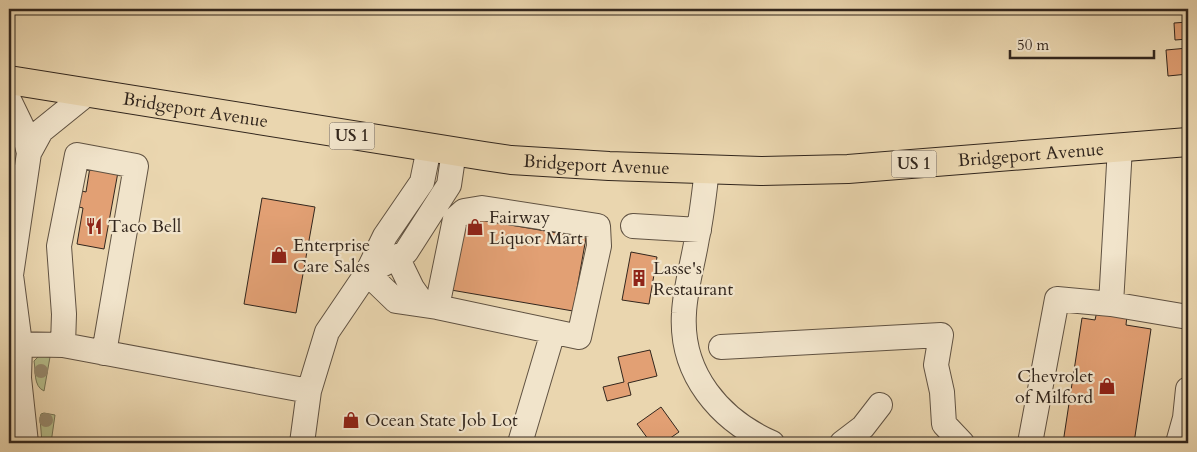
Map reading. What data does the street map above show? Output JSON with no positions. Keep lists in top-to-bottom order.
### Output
{
  "streets": {
    "main road": ["Bridgeport Avenue", "US 1"]
  },
  "places": {
    "restaurant": ["Taco Bell"],
    "shop": [
      "Fairway Liquor Mart",
      "Enterprise Care Sales",
      "Chevrolet of Milford",
      "Ocean State Job Lot"
    ],
    "building": ["Lasse's Restaurant"]
  },
  "scale_bar": "50 m"
}
